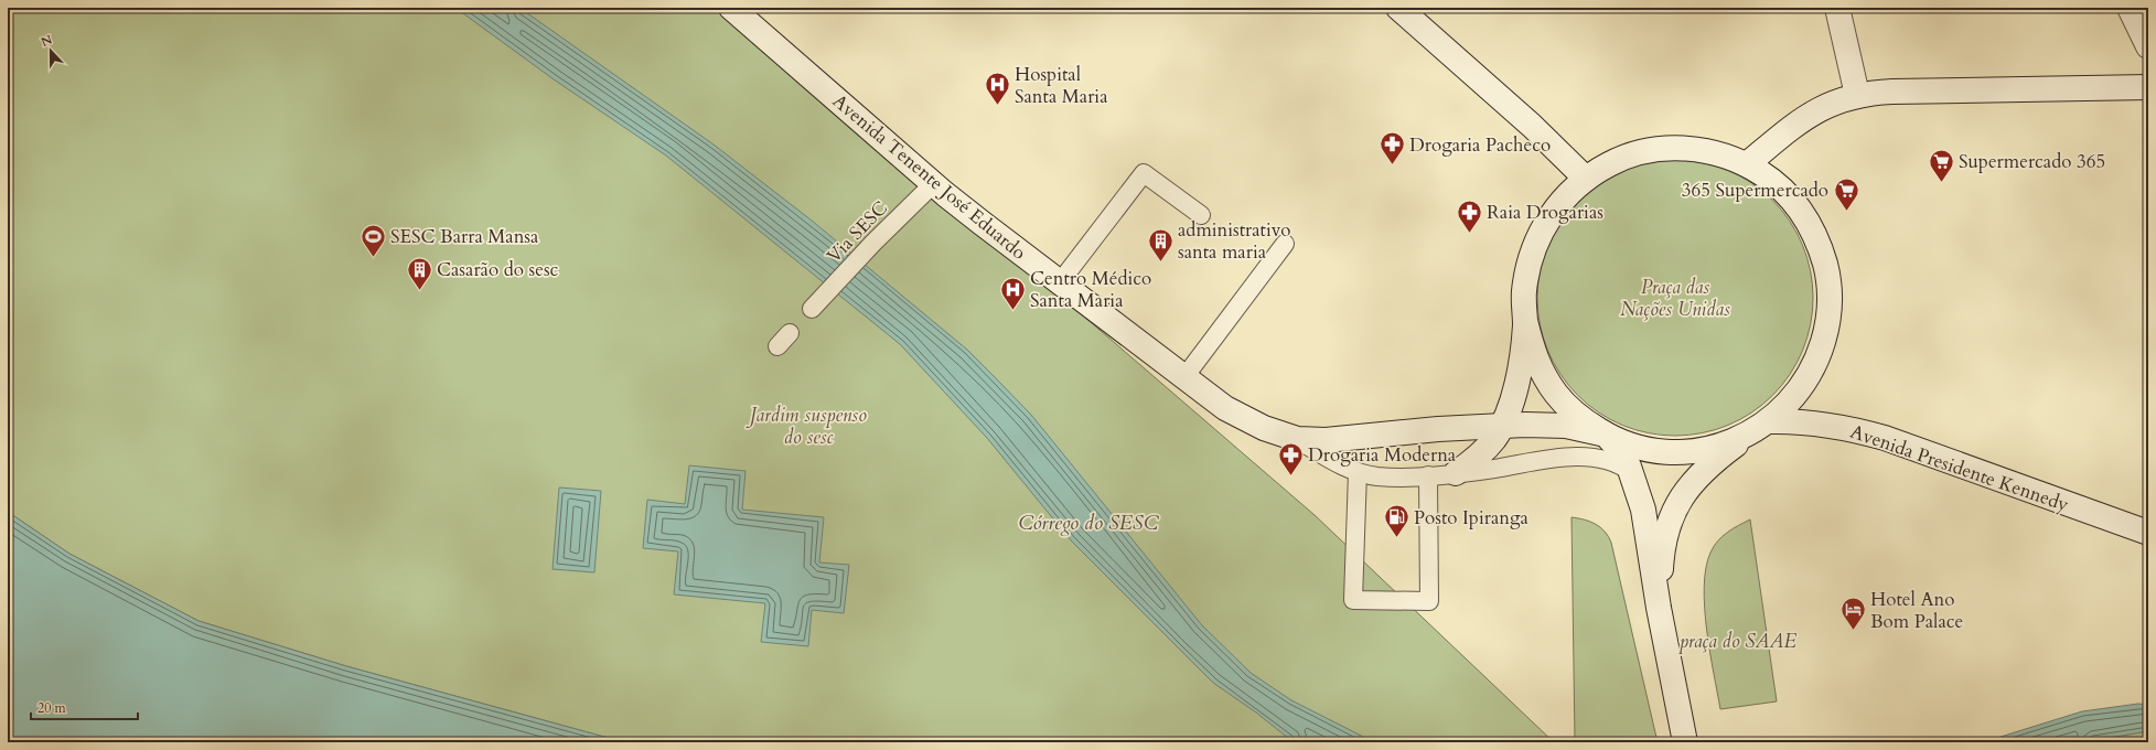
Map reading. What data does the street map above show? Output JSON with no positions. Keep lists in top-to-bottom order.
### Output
{
  "streets": {
    "main road": ["Avenida Tenente José Eduardo", "Avenida Presidente Kennedy"],
    "lane": ["Via SESC"]
  },
  "crossings": [
    ["Avenida Tenente José Eduardo", "Via SESC"]
  ],
  "water": ["Córrego do SESC"],
  "parks": ["Praça das Nações Unidas", "Jardim suspenso do sesc", "praça do SAAE"],
  "places": {
    "hospital": ["Hospital Santa Maria", "Centro Médico Santa Maria"],
    "pharmacy": ["Drogaria Pacheco", "Raia Drogarias", "Drogaria Moderna"],
    "supermarket": ["Supermercado 365", "365 Supermercado"],
    "sports": ["SESC Barra Mansa"],
    "building": ["administrativo santa maria", "Casarão do sesc"],
    "fuel station": ["Posto Ipiranga"],
    "hotel": ["Hotel Ano Bom Palace"]
  },
  "scale_bar": "20 m",
  "north": "top"
}
